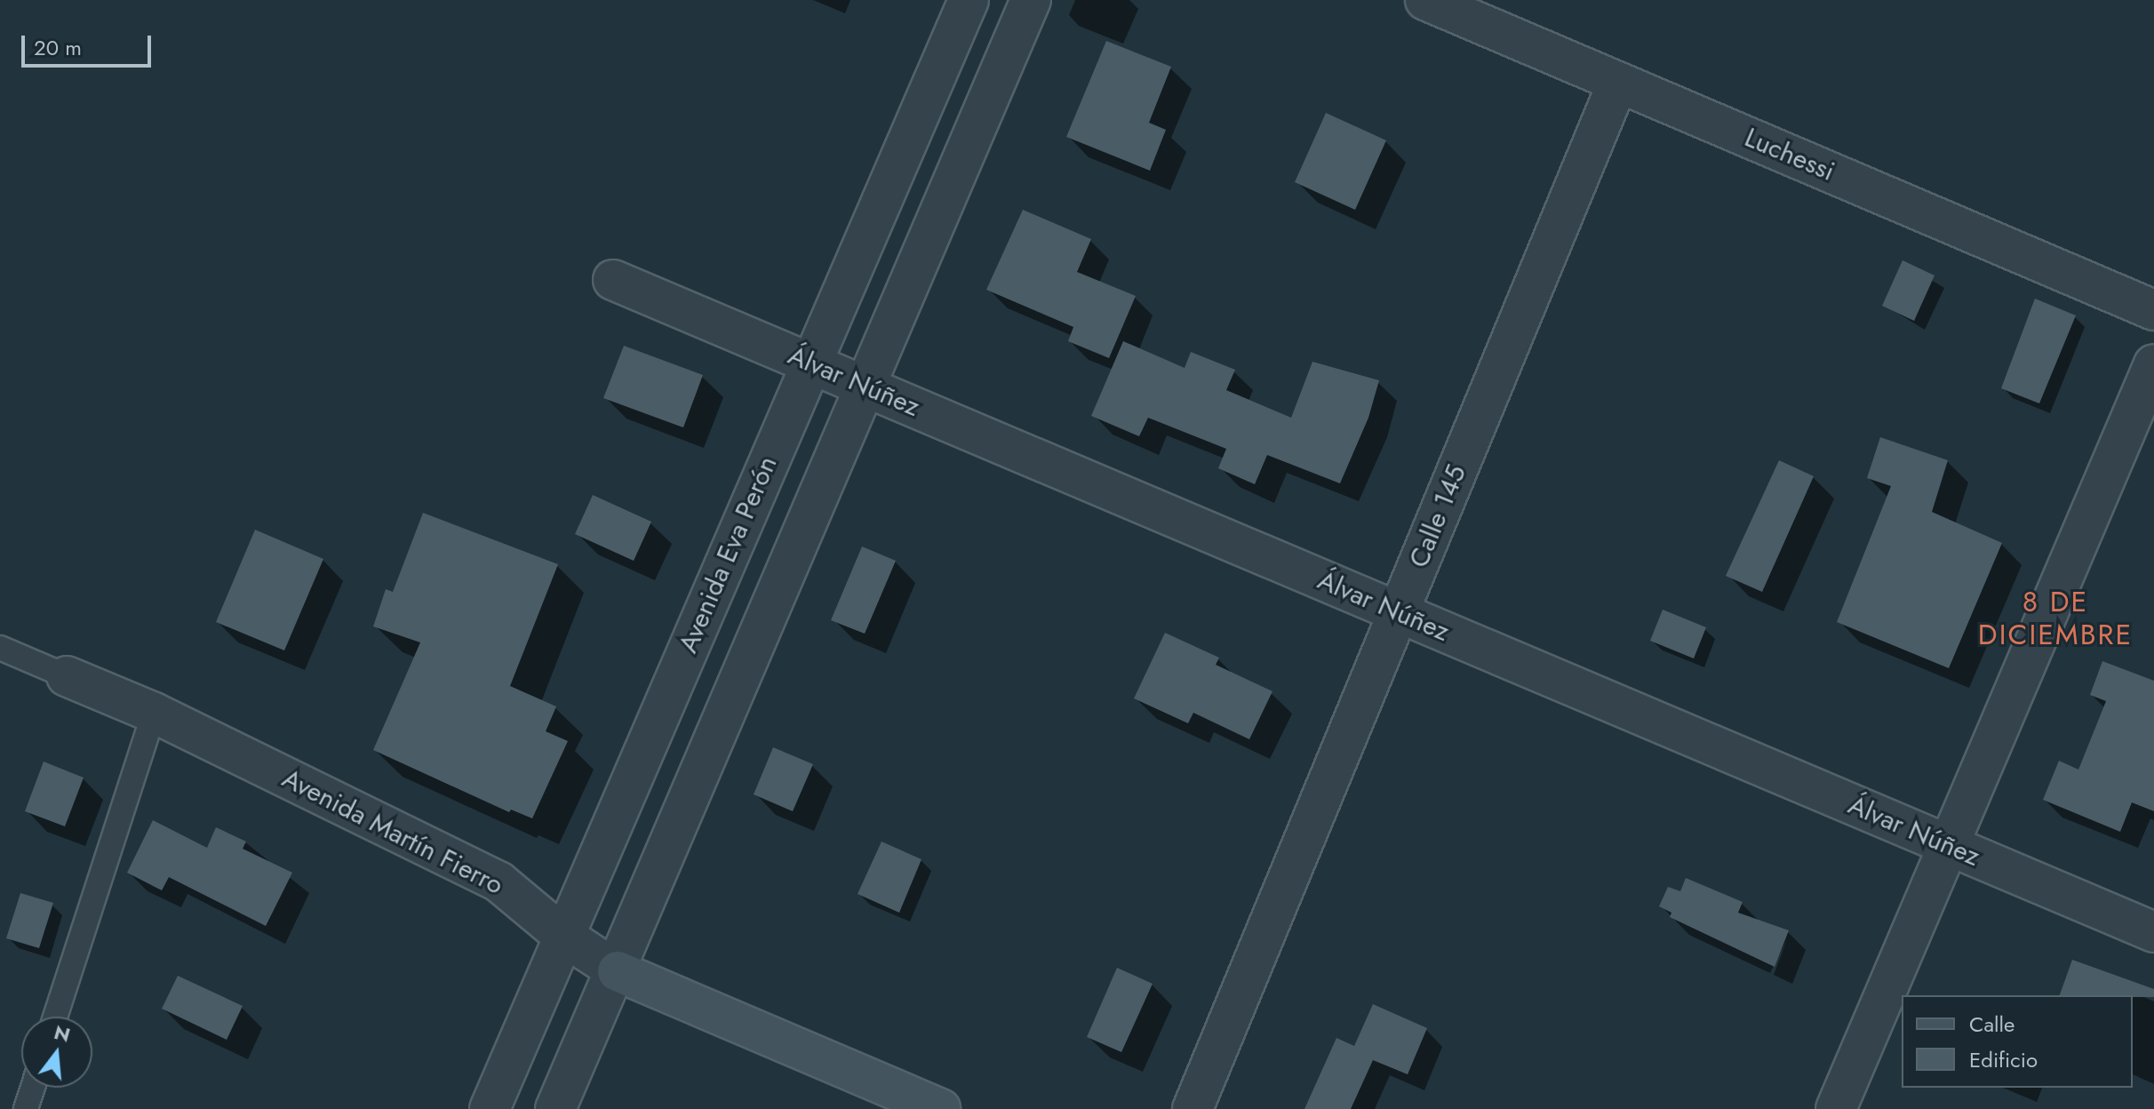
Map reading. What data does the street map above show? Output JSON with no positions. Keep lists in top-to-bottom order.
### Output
{
  "streets": {
    "main road": ["Avenida Martín Fierro"],
    "street": [
      "Luchessi",
      "Álvar Núñez",
      "Calle 145",
      "Avenida Eva Perón"
    ]
  },
  "crossings": [
    ["Luchessi", "Calle 145"],
    ["Álvar Núñez", "Calle 145"],
    ["Álvar Núñez", "Avenida Eva Perón"],
    ["Avenida Eva Perón", "Avenida Martín Fierro"]
  ],
  "districts": ["8 DE DICIEMBRE"],
  "legend": ["Calle", "Edificio"],
  "scale_bar": "20 m",
  "north": "top"
}
